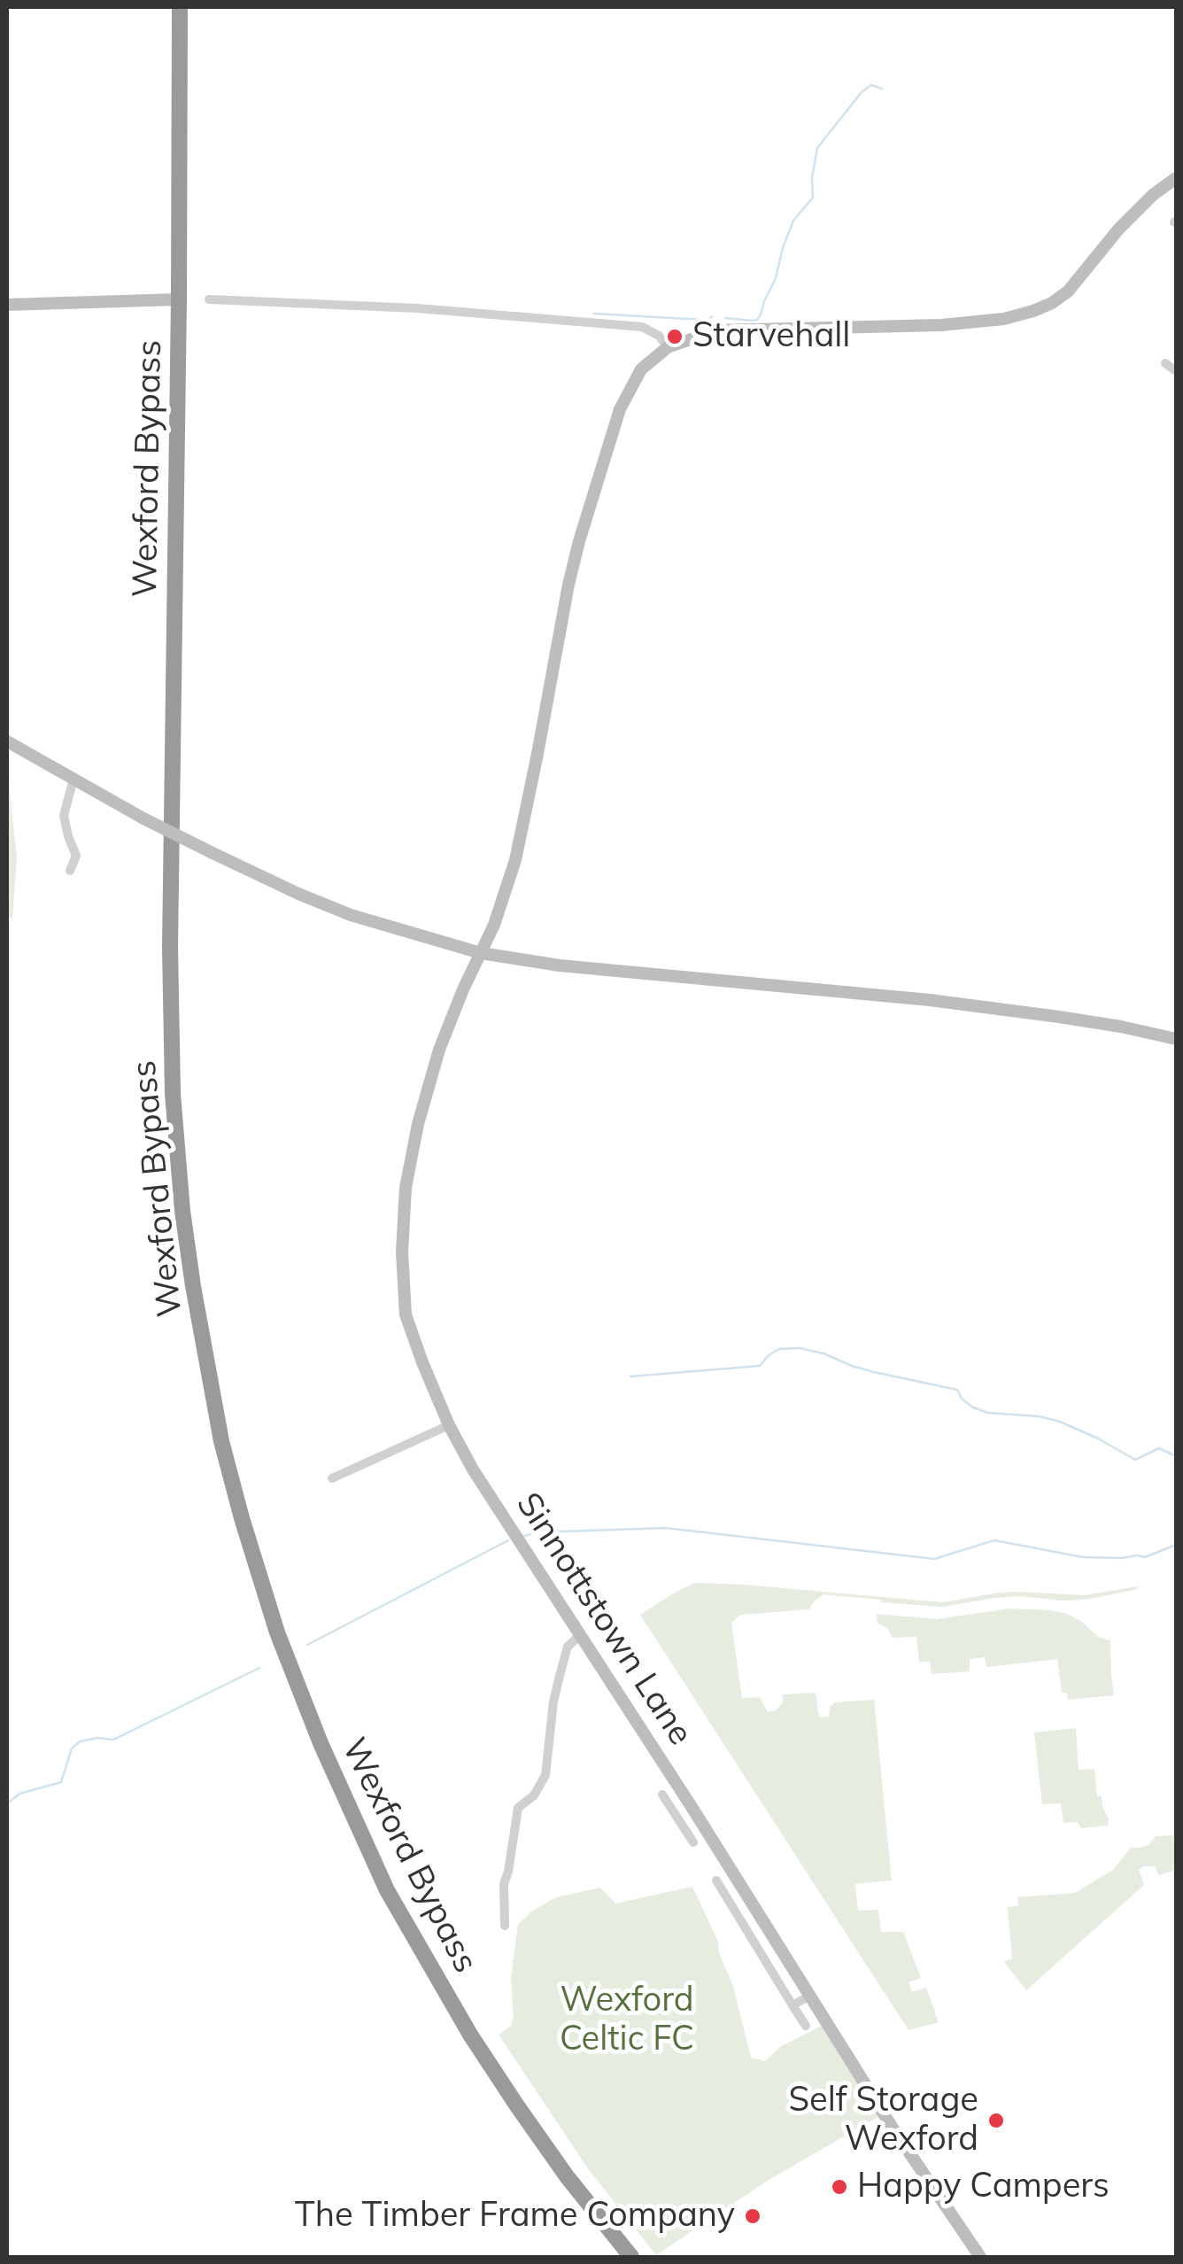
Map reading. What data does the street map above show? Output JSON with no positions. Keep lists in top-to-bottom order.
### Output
{
  "streets": {
    "highway": ["Wexford Bypass"],
    "street": ["Sinnottstown Lane"]
  },
  "parks": ["Wexford Celtic FC"],
  "places": [
    "Starvehall",
    "Self Storage Wexford",
    "Happy Campers",
    "The Timber Frame Company"
  ]
}
